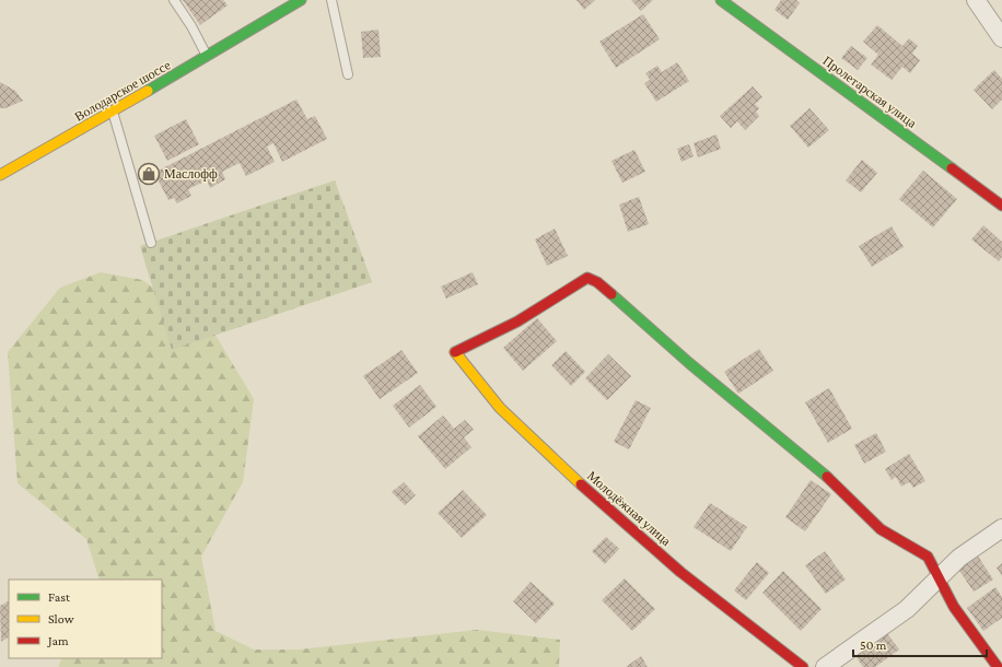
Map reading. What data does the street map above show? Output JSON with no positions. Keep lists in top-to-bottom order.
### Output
{
  "streets": {
    "street": ["Володарское шоссе", "Пролетарская улица", "Молодёжная улица"]
  },
  "places": {
    "shop": ["Маслофф"]
  },
  "legend": ["Fast", "Slow", "Jam"],
  "scale_bar": "50 m"
}
